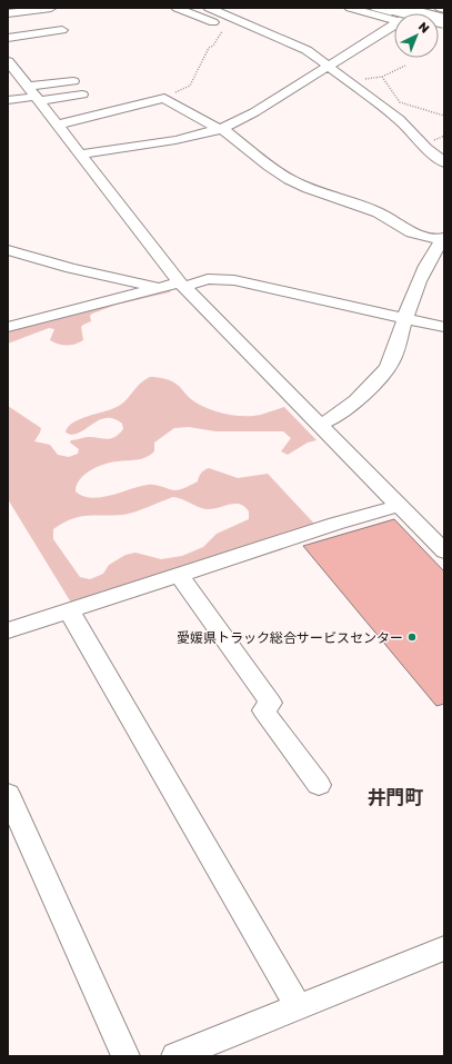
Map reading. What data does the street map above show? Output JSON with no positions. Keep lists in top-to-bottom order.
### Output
{
  "districts": ["井門町"],
  "places": ["愛媛県トラック総合サービスセンター"],
  "north": "top right"
}
